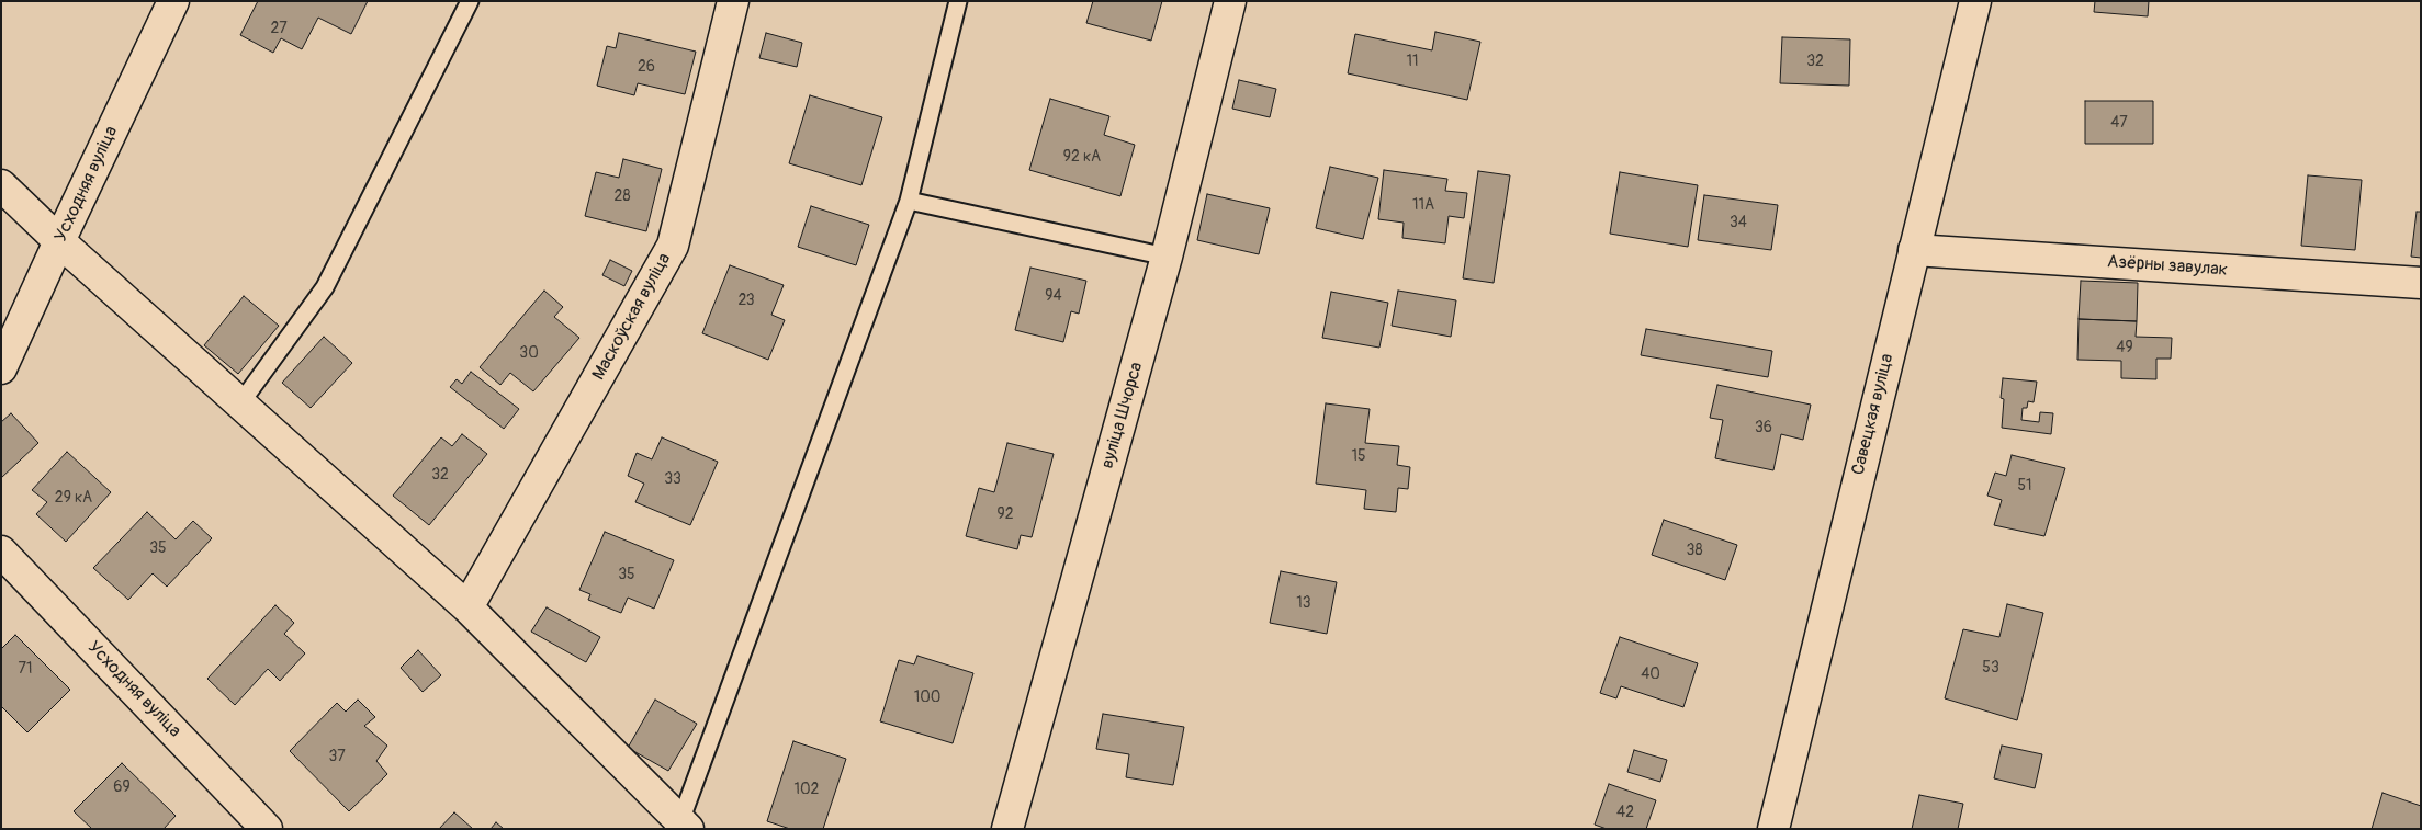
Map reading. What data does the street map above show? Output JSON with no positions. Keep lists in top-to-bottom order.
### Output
{
  "streets": {
    "street": [
      "Усходняя вуліца",
      "Азёрны завулак",
      "Маскоўская вуліца",
      "Савецкая вуліца",
      "вуліца Шчорса"
    ]
  },
  "crossings": [
    ["Азёрны завулак", "Савецкая вуліца"]
  ],
  "house_numbers": [
    "27",
    "11",
    "32",
    "26",
    "47",
    "92 кА",
    "28",
    "11А",
    "34",
    "94",
    "23",
    "49",
    "30",
    "36",
    "15",
    "32",
    "33",
    "51",
    "29 кА",
    "92",
    "35",
    "38",
    "35",
    "13",
    "53",
    "71",
    "40",
    "100",
    "37",
    "69",
    "102",
    "42"
  ]
}
